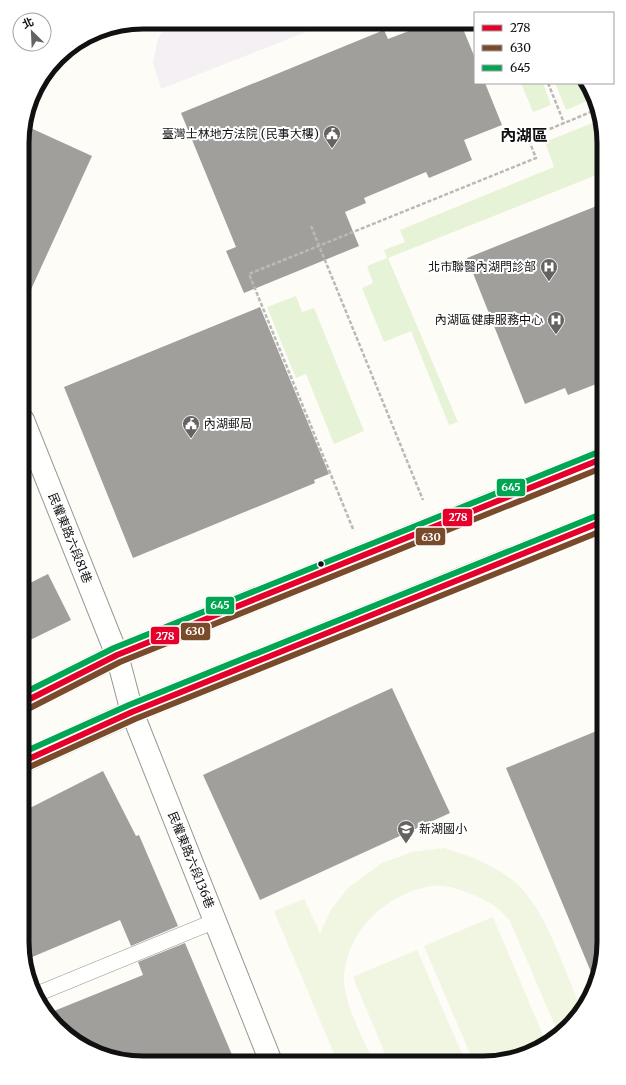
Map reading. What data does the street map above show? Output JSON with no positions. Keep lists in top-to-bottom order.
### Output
{
  "streets": {
    "street": ["民權東路六段81巷", "民權東路六段136巷"]
  },
  "crossings": [
    ["民權東路六段81巷", "民權東路六段136巷"]
  ],
  "districts": ["內湖區"],
  "places": {
    "public building": ["臺灣士林地方法院 (民事大樓)", "內湖郵局"],
    "hospital": ["北市聯醫內湖門診部", "內湖區健康服務中心"],
    "school or university": ["新湖國小"]
  },
  "lines": ["transit line 645", "transit line 278", "transit line 630"],
  "legend": ["278", "630", "645"],
  "north": "top left"
}
